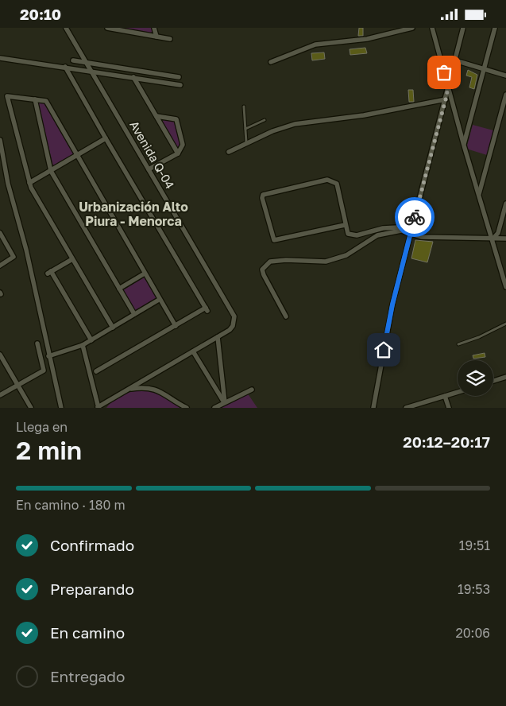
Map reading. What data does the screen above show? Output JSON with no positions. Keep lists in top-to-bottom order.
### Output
{
  "streets": {
    "street": ["Avenida Q-04"]
  },
  "districts": ["Urbanización Alto Piura - Menorca"],
  "page": {
    "status": "20:10",
    "heading": ["2 min", "Llega en", "20:12–20:17"],
    "bar": "En camino · 180 m",
    "list": [
      ["Confirmado", "19:51"],
      ["Preparando", "19:53"],
      ["En camino", "20:06"],
      "Entregado"
    ]
  }
}
